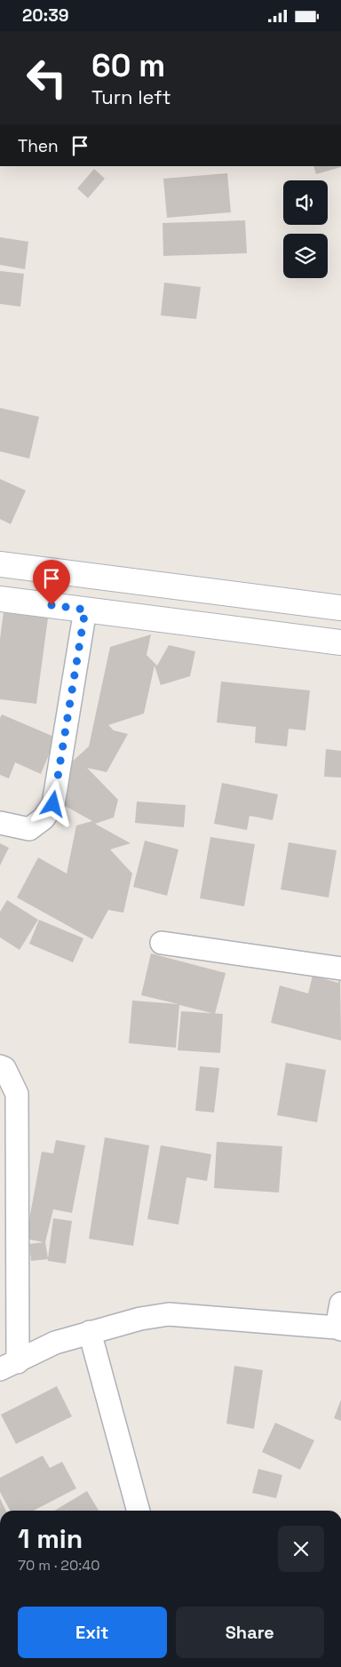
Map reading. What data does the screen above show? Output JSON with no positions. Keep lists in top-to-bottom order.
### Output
{
  "page": {
    "status": "20:39",
    "turn": ["60 m", "Turn left"],
    "then": "Then",
    "heading": ["1 min", "70 m · 20:40"],
    "buttons": ["Exit", "Share"]
  }
}
